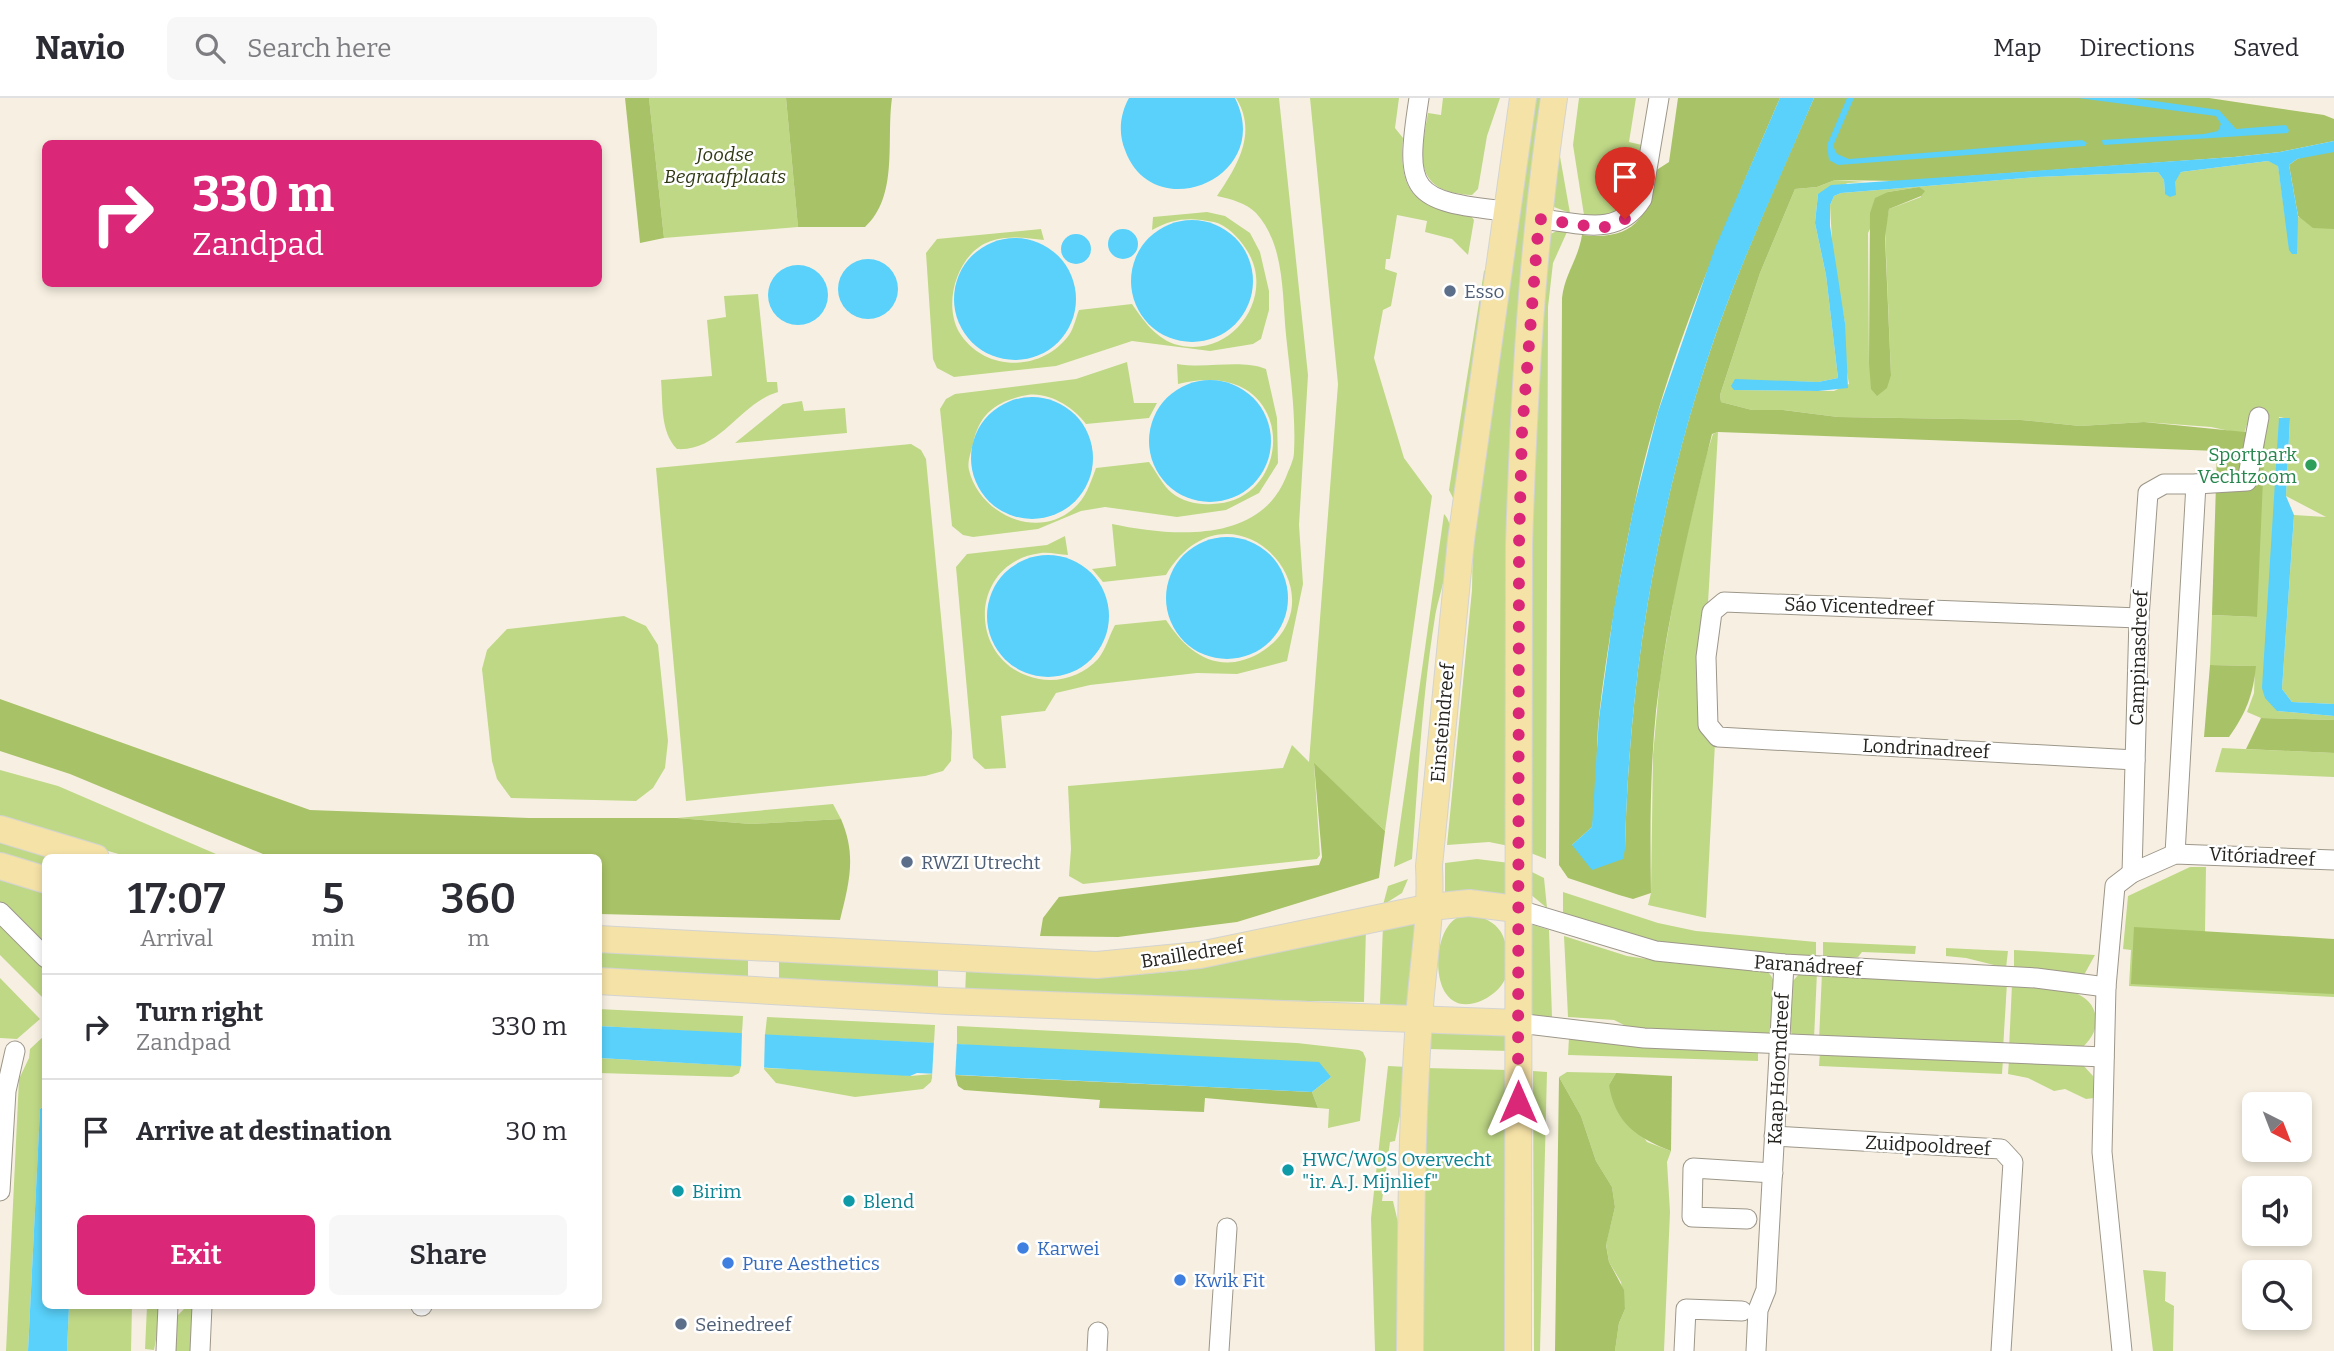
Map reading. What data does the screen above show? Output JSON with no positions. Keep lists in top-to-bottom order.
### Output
{
  "streets": {
    "main road": ["Einsteindreef", "Brailledreef"],
    "street": [
      "Sáo Vicentedreef",
      "Campinasdreef",
      "Londrinadreef",
      "Vitóriadreef",
      "Paranádreef",
      "Kaap Hoorndreef",
      "Zuidpooldreef"
    ]
  },
  "crossings": [
    ["Sáo Vicentedreef", "Campinasdreef"],
    ["Sáo Vicentedreef", "Londrinadreef"],
    ["Campinasdreef", "Londrinadreef"],
    ["Einsteindreef", "Brailledreef"],
    ["Brailledreef", "Paranádreef"],
    ["Paranádreef", "Kaap Hoorndreef"],
    ["Kaap Hoorndreef", "Zuidpooldreef"]
  ],
  "parks": ["Joodse Begraafplaats"],
  "places": [
    "Esso",
    "Sportpark Vechtzoom",
    "RWZI Utrecht",
    "HWC/WOS Overvecht \"ir. A.J. Mijnlief\"",
    "Birim",
    "Blend",
    "Karwei",
    "Pure Aesthetics",
    "Kwik Fit",
    "Seinedreef"
  ],
  "north": "bottom right",
  "page": {
    "header": "Navio",
    "search": "Search here",
    "nav": ["Map", "Directions", "Saved"],
    "turn": ["330 m", "Zandpad"],
    "eta": [
      "17:07",
      "Arrival",
      "5",
      "min",
      "360",
      "m"
    ],
    "list": [
      {
        "name": "Turn right",
        "note": "Zandpad",
        "value": "330 m"
      },
      {
        "name": "Arrive at destination",
        "value": "30 m"
      }
    ],
    "buttons": ["Exit", "Share"]
  }
}
